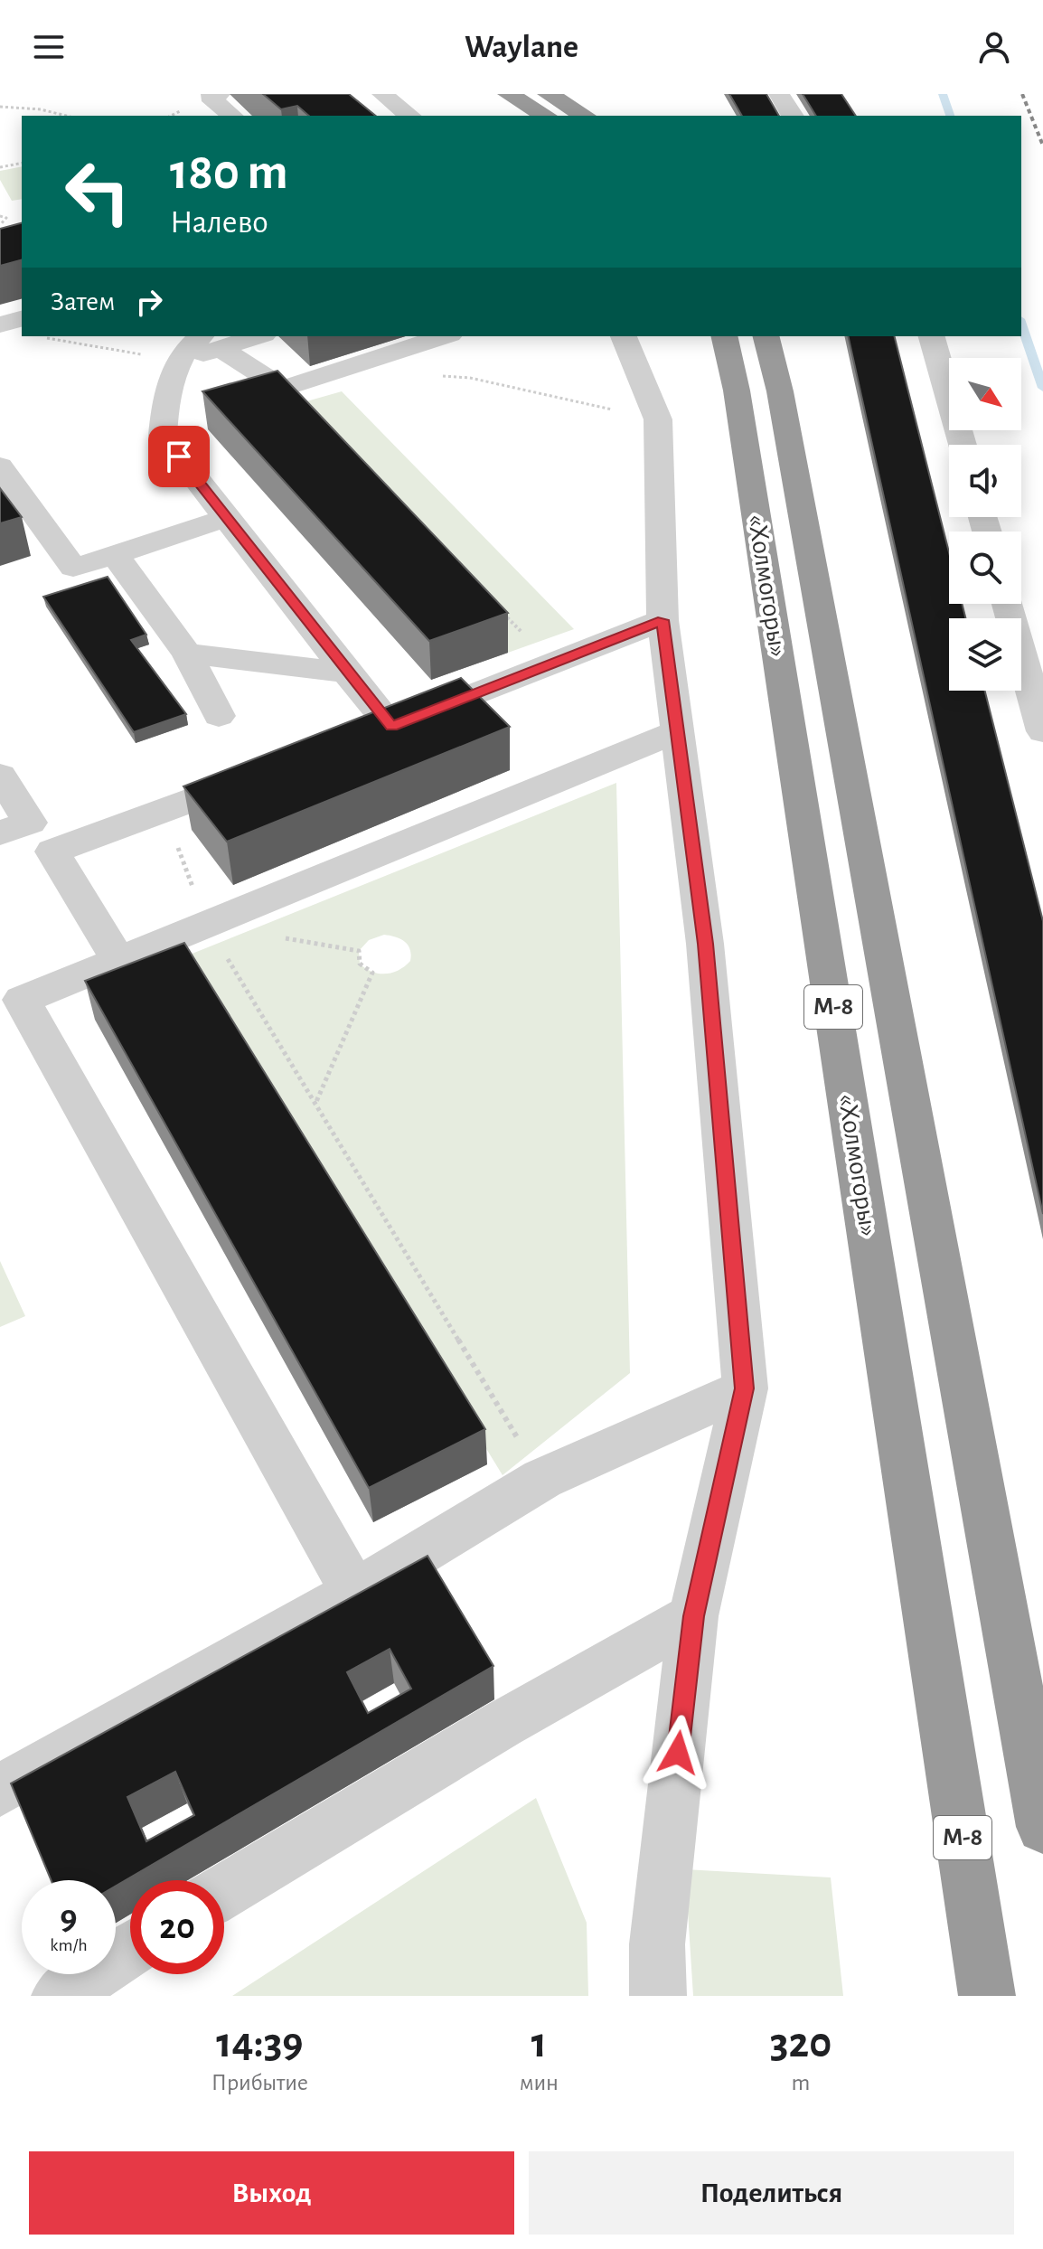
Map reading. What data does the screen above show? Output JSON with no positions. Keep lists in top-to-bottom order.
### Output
{
  "streets": {
    "highway": ["«Холмогоры»", "М-8"]
  },
  "north": "bottom right",
  "page": {
    "header": "Waylane",
    "turn": ["180 m", "Налево"],
    "then": "Затем",
    "speed": "9 km/h",
    "limit": "20",
    "eta": [
      "14:39",
      "Прибытие",
      "1",
      "мин",
      "320",
      "m"
    ],
    "buttons": ["Выход", "Поделиться"]
  }
}
